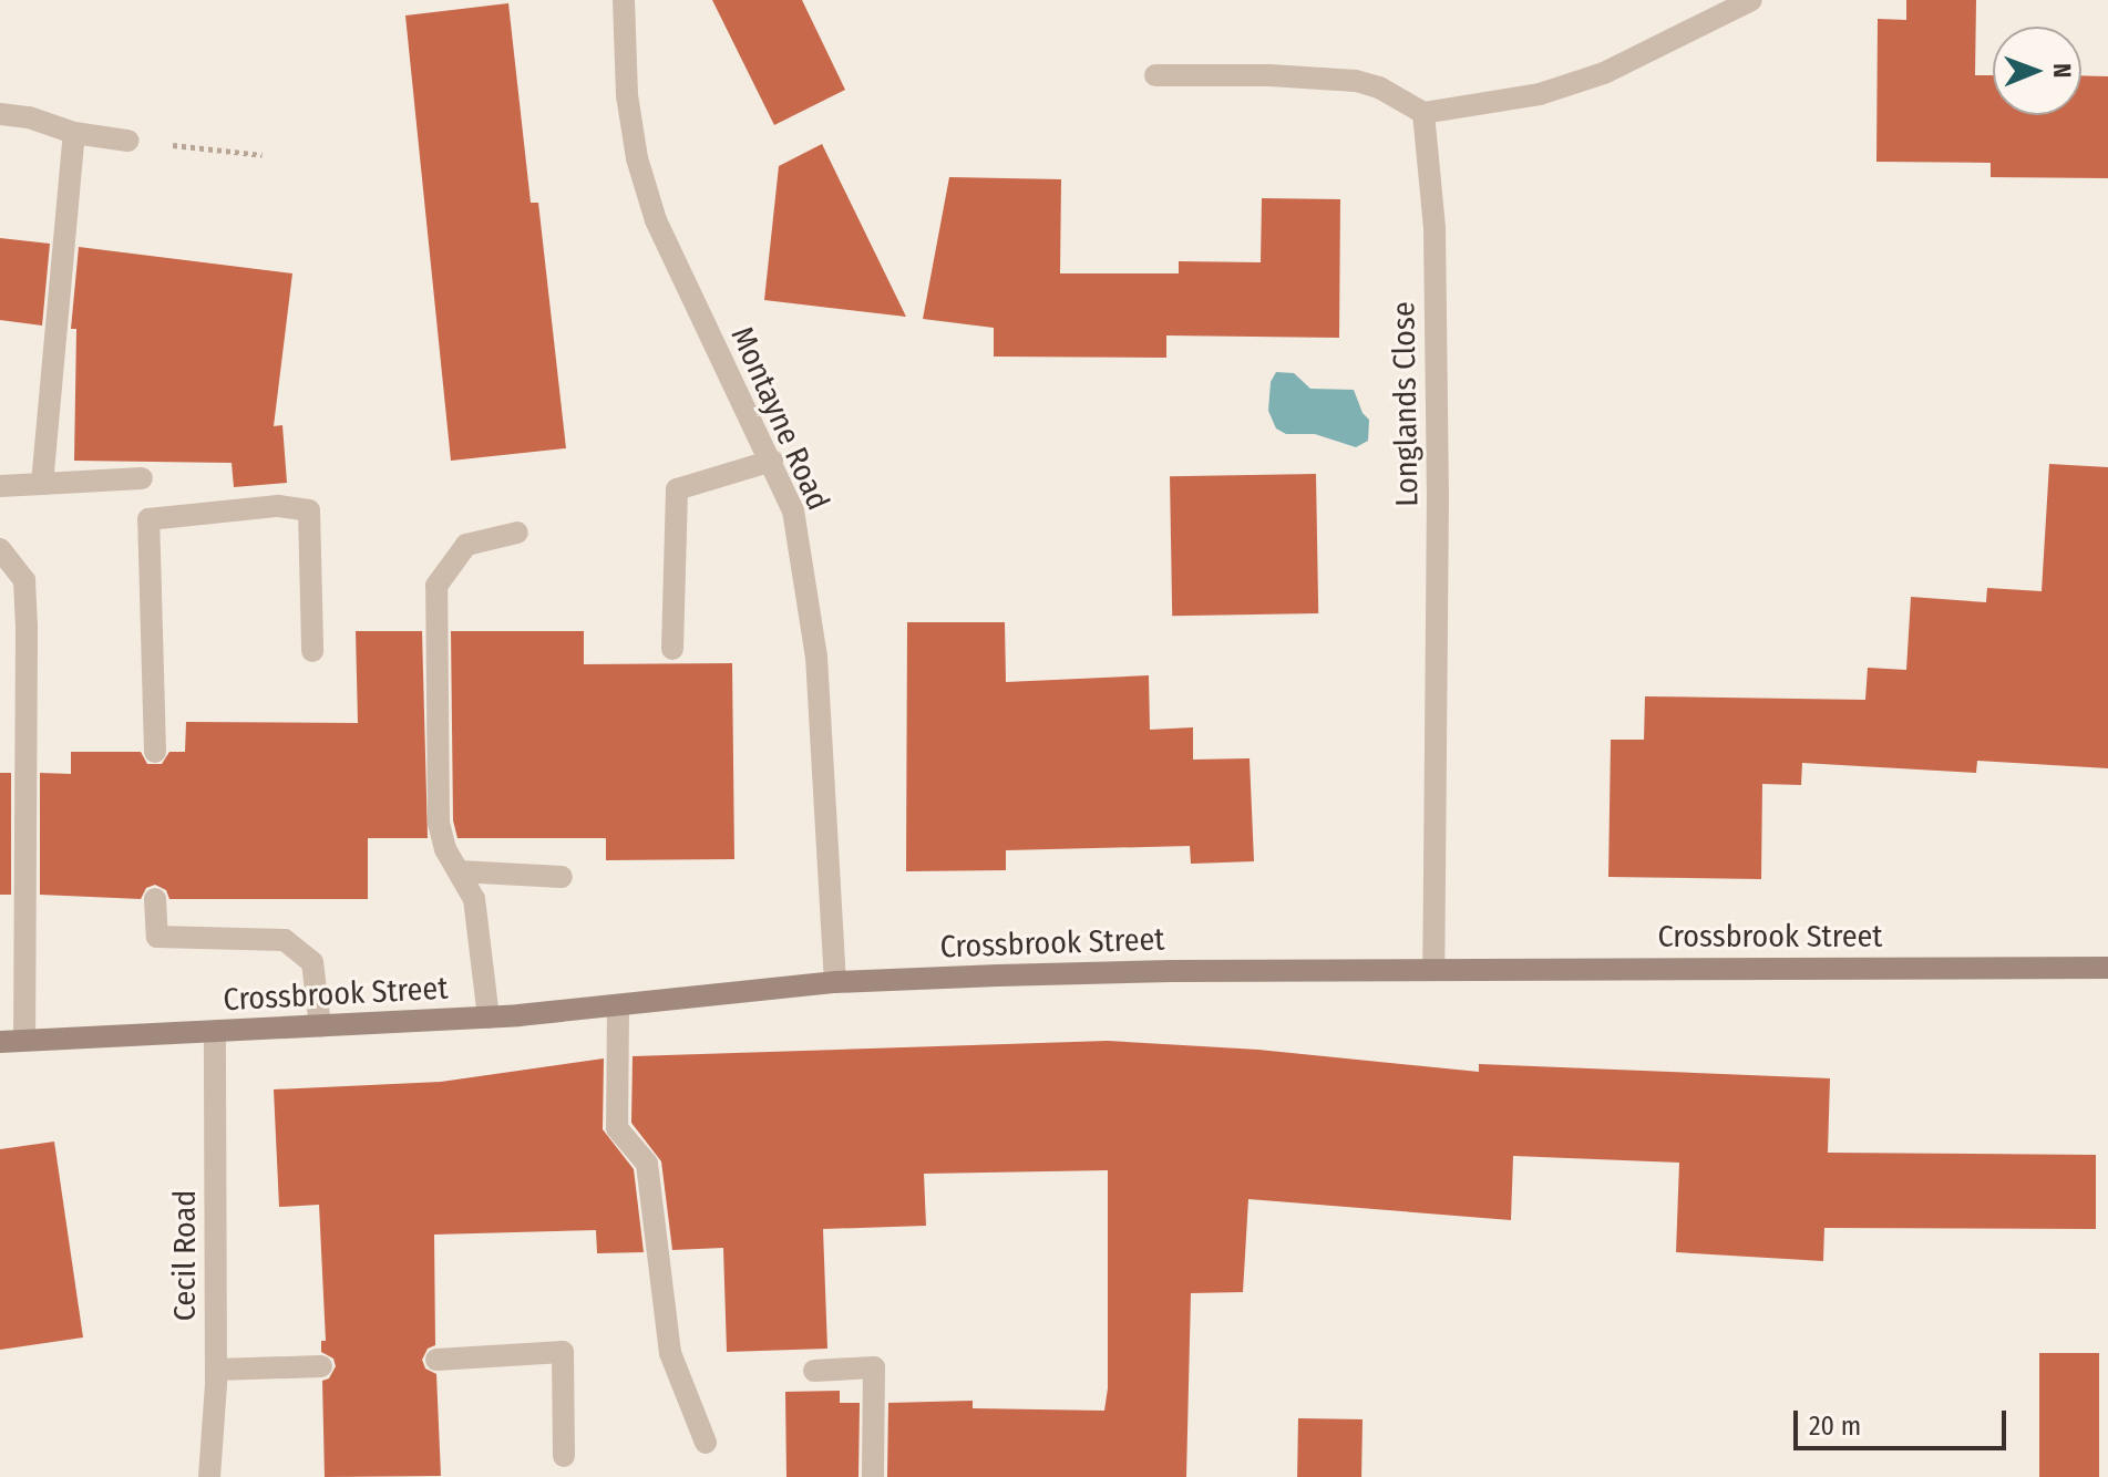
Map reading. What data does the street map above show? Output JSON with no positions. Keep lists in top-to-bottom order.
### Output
{
  "streets": {
    "main road": ["Crossbrook Street"],
    "street": ["Longlands Close", "Montayne Road", "Cecil Road"]
  },
  "crossings": [
    ["Longlands Close", "Crossbrook Street"],
    ["Montayne Road", "Crossbrook Street"],
    ["Crossbrook Street", "Cecil Road"]
  ],
  "scale_bar": "20 m",
  "north": "right"
}
